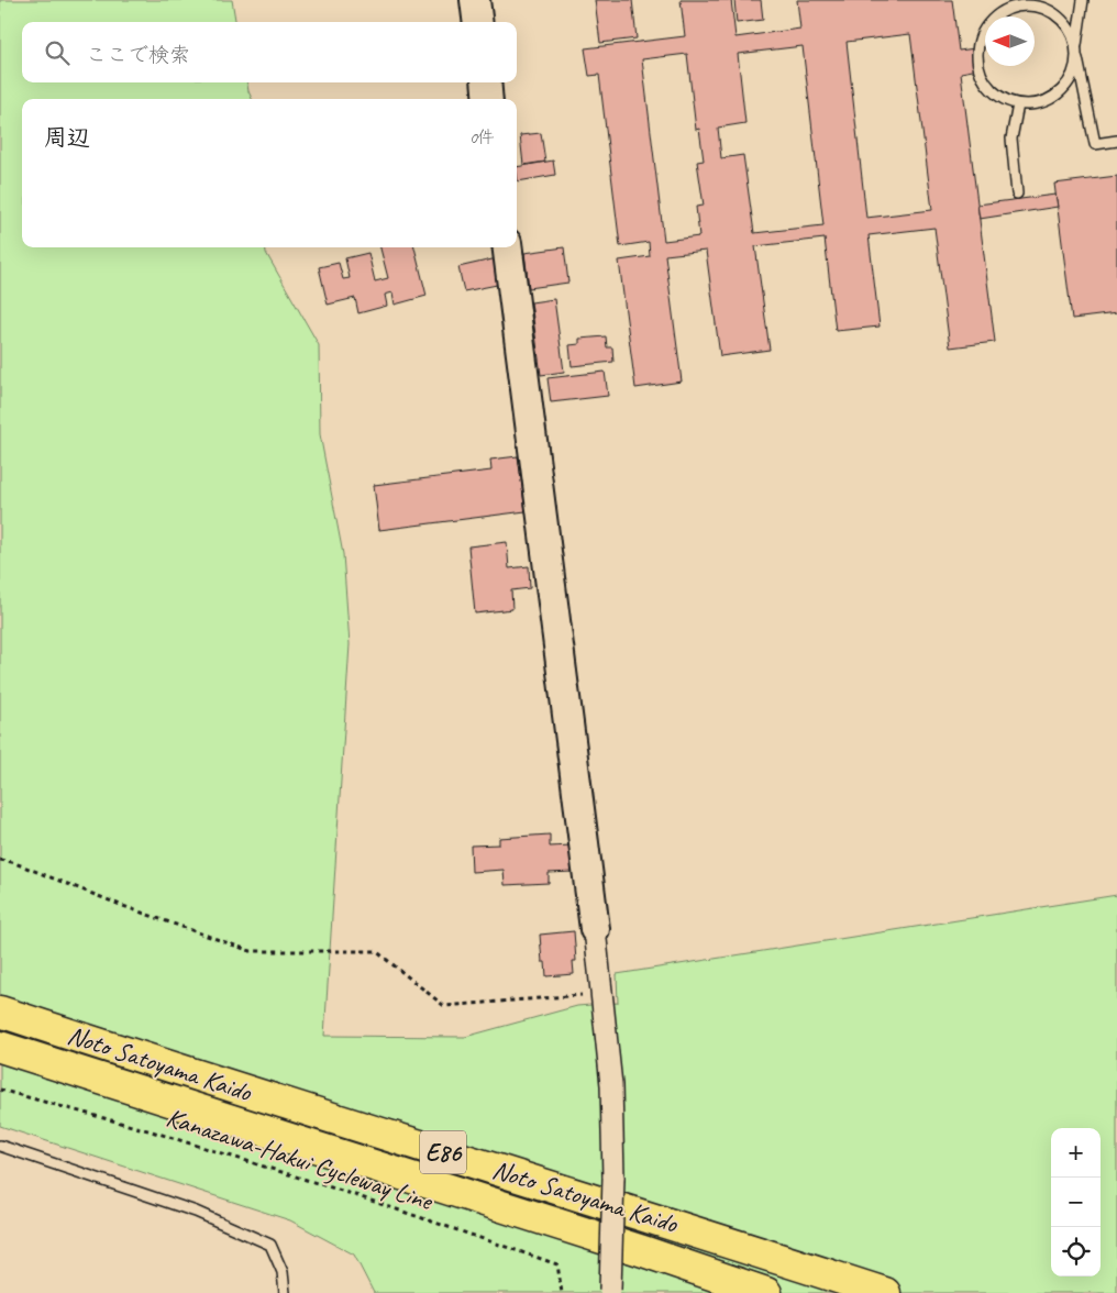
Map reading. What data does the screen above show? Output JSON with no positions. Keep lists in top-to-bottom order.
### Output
{
  "streets": {
    "highway": ["Noto Satoyama Kaido", "E86"],
    "path": ["Kanazawa-Hakui Cycleway Line"]
  },
  "north": "left",
  "page": {
    "search": "ここで検索",
    "heading": ["周辺", "0件"],
    "map_buttons": ["+", "−"]
  }
}
